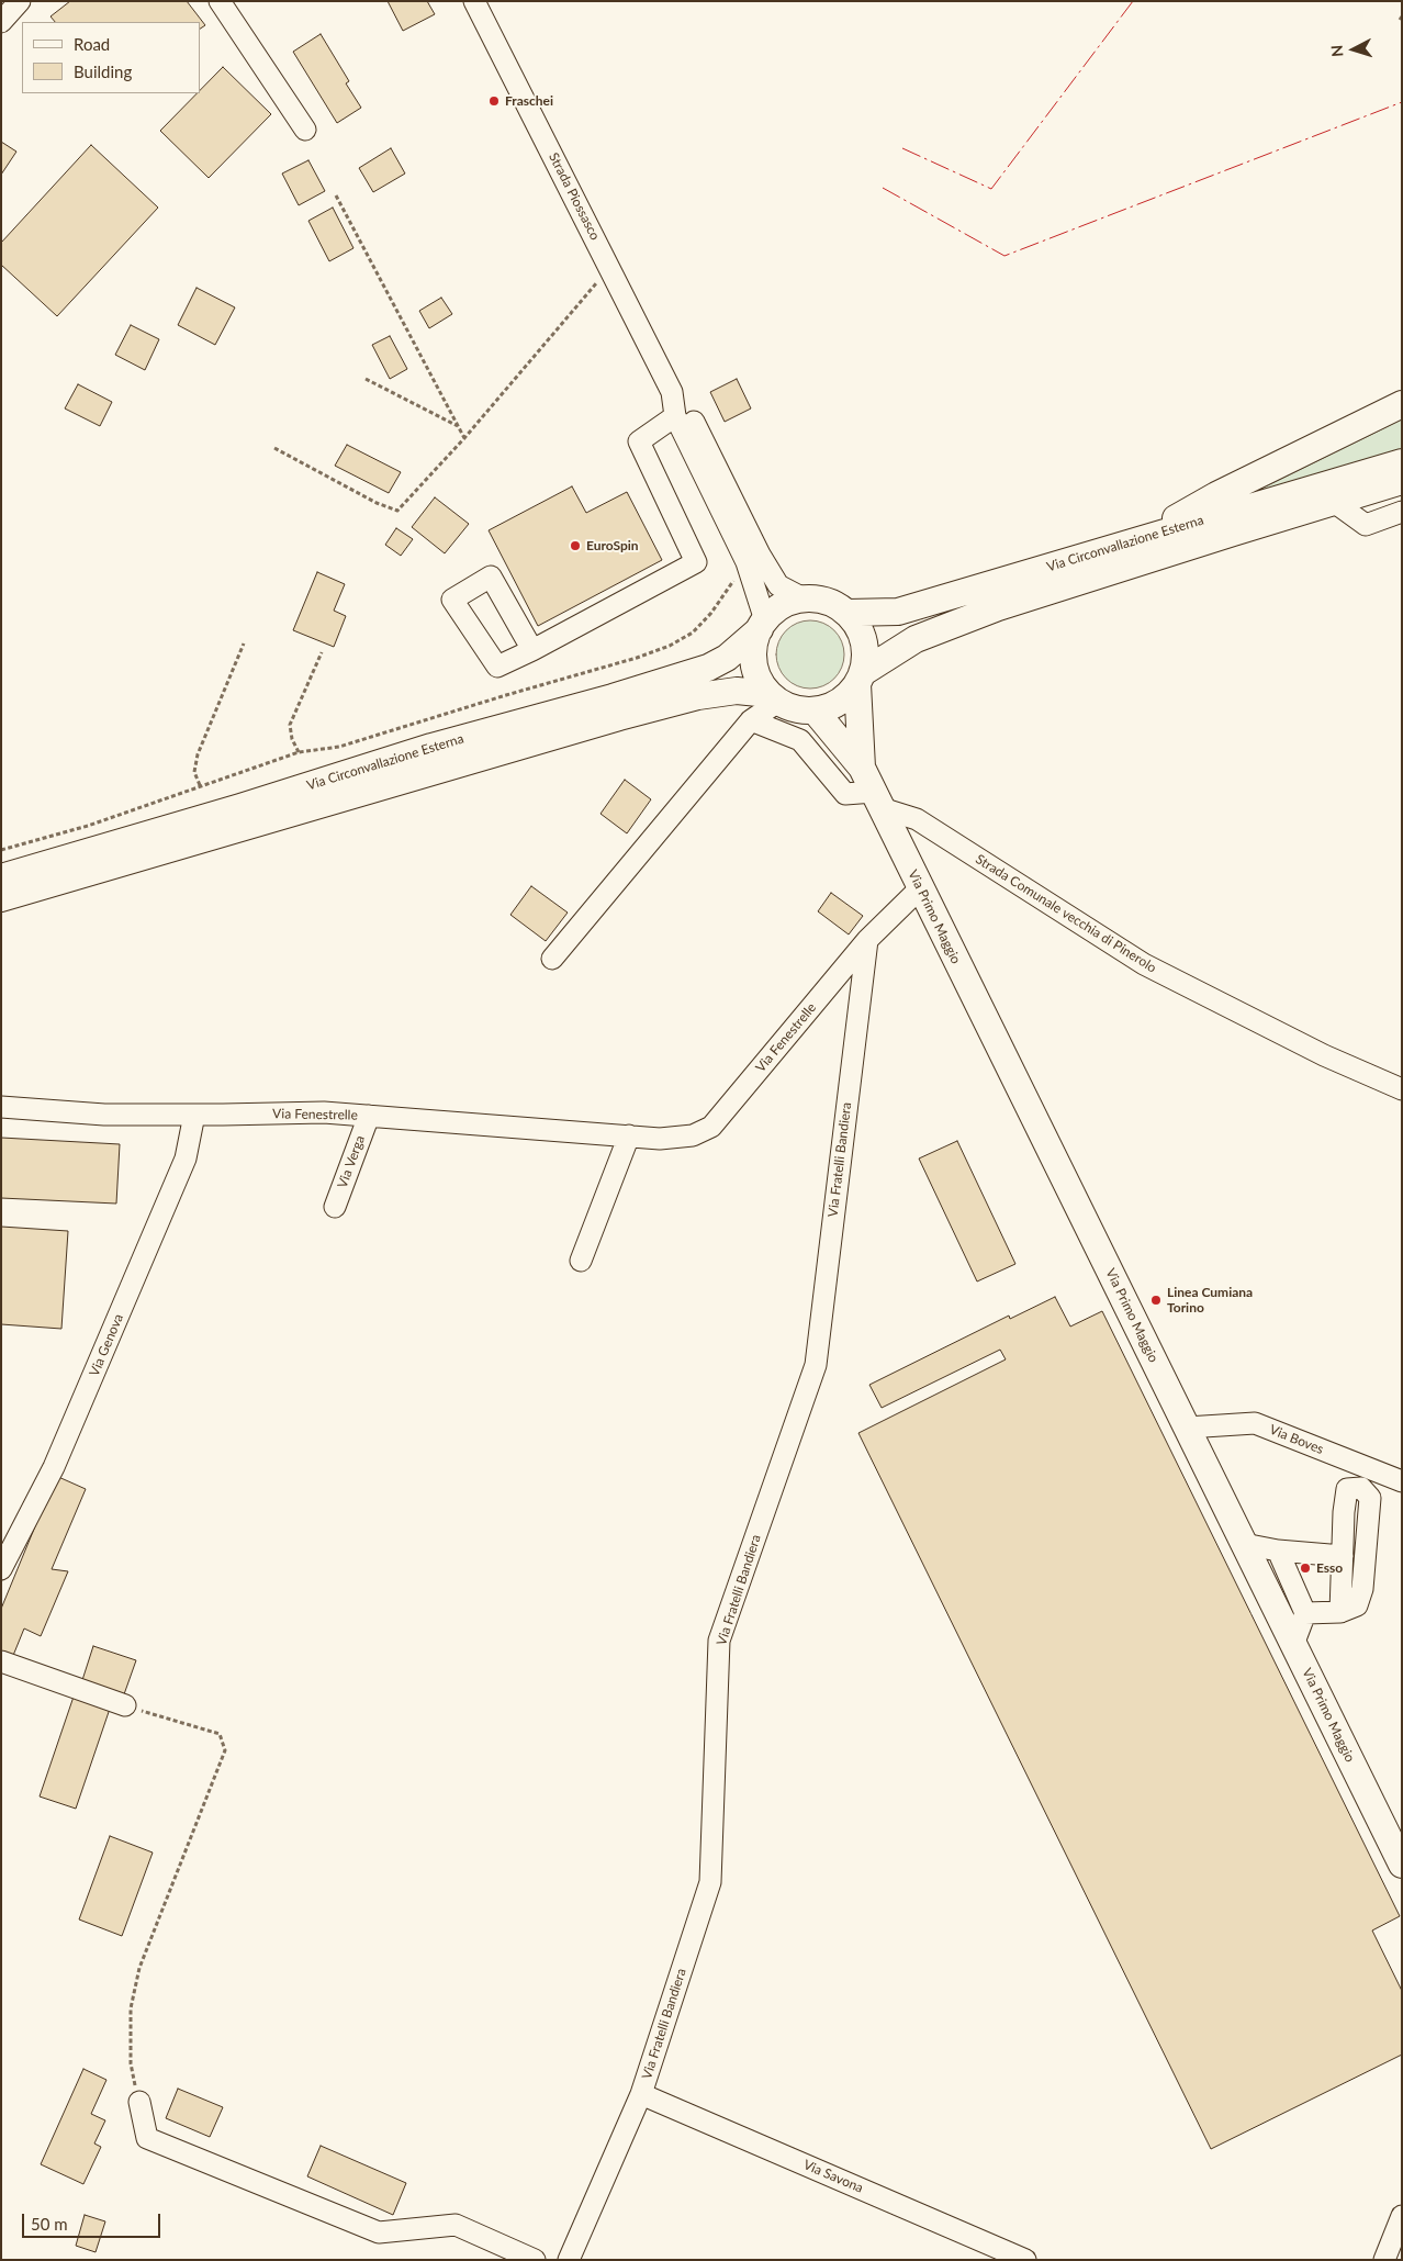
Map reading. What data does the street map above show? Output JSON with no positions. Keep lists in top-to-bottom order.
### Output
{
  "streets": {
    "main road": ["Via Circonvallazione Esterna", "Via Primo Maggio"],
    "street": [
      "Strada Piossasco",
      "Strada Comunale vecchia di Pinerolo",
      "Via Fenestrelle",
      "Via Fratelli Bandiera",
      "Via Verga",
      "Via Genova",
      "Via Boves",
      "Via Savona"
    ]
  },
  "crossings": [
    ["Strada Piossasco", "Via Circonvallazione Esterna"],
    ["Strada Piossasco", "Via Primo Maggio"],
    ["Via Circonvallazione Esterna", "Via Primo Maggio"],
    ["Strada Comunale vecchia di Pinerolo", "Via Primo Maggio"],
    ["Via Primo Maggio", "Via Fenestrelle"],
    ["Via Primo Maggio", "Via Boves"],
    ["Via Fenestrelle", "Via Fratelli Bandiera"],
    ["Via Fenestrelle", "Via Verga"],
    ["Via Fenestrelle", "Via Genova"],
    ["Via Fratelli Bandiera", "Via Savona"]
  ],
  "places": [
    "Fraschei",
    "EuroSpin",
    "Linea Cumiana Torino",
    "Esso"
  ],
  "legend": ["Road", "Building"],
  "scale_bar": "50 m",
  "north": "left"
}
